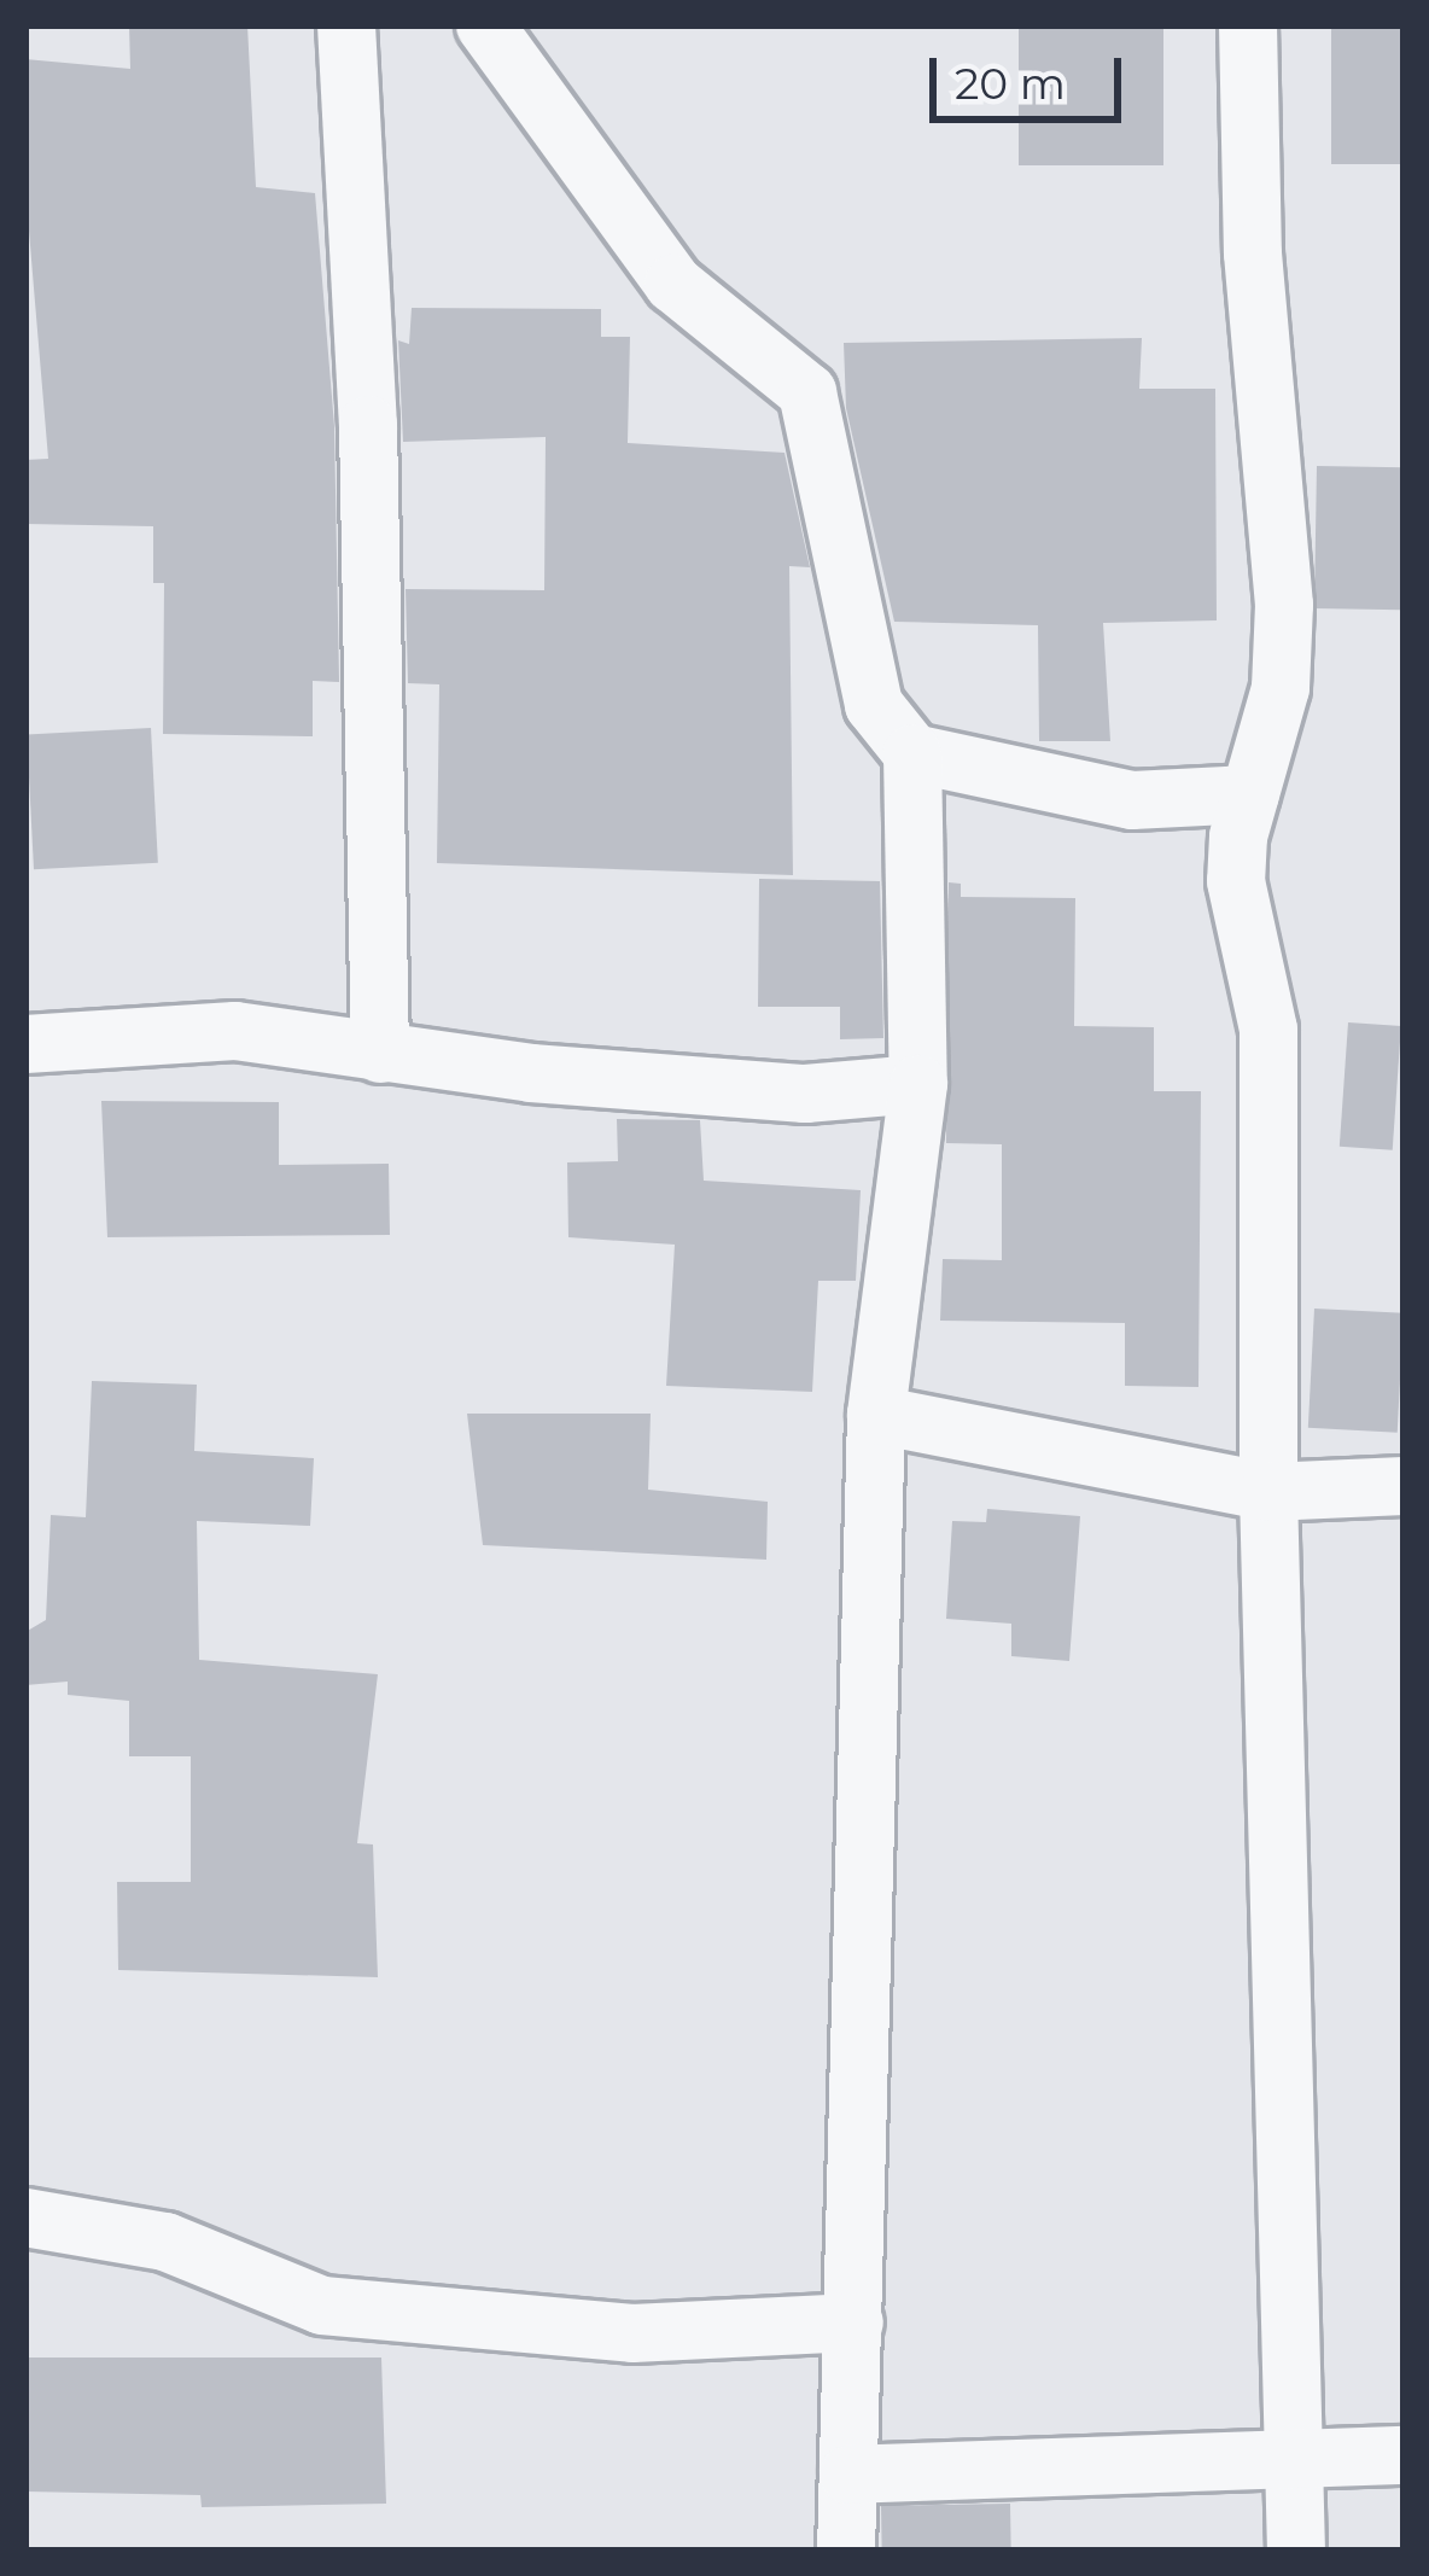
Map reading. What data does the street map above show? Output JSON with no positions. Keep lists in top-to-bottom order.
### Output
{
  "scale_bar": "20 m"
}
